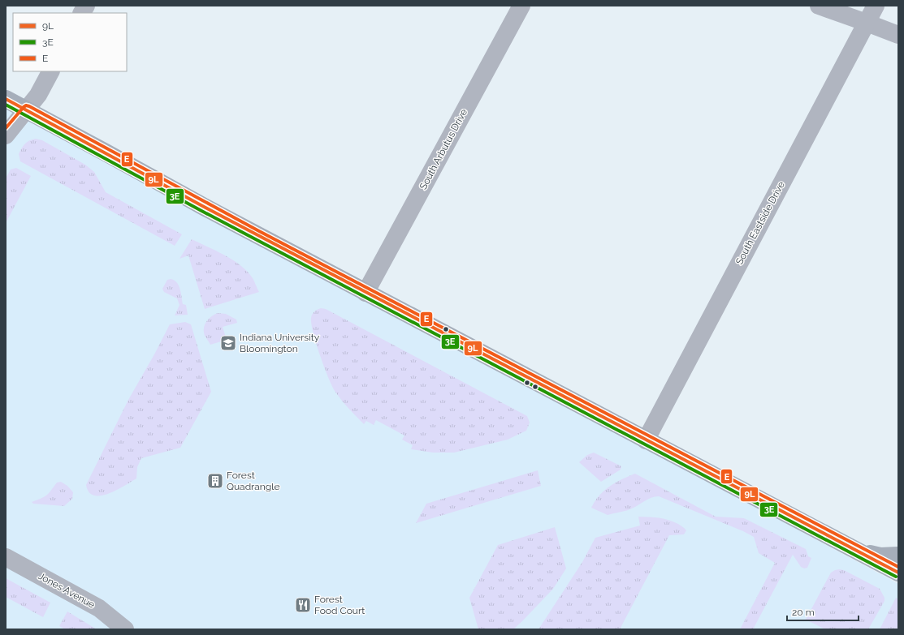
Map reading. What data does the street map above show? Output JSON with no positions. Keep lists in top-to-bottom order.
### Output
{
  "streets": {
    "street": ["South Arbutus Drive", "South Eastside Drive", "Jones Avenue"]
  },
  "places": {
    "school or university": ["Indiana University Bloomington"],
    "building": ["Forest Quadrangle"],
    "restaurant": ["Forest Food Court"]
  },
  "lines": ["transit line 9L", "transit line 3E", "transit line E"],
  "legend": ["9L", "3E", "E"],
  "scale_bar": "20 m"
}
